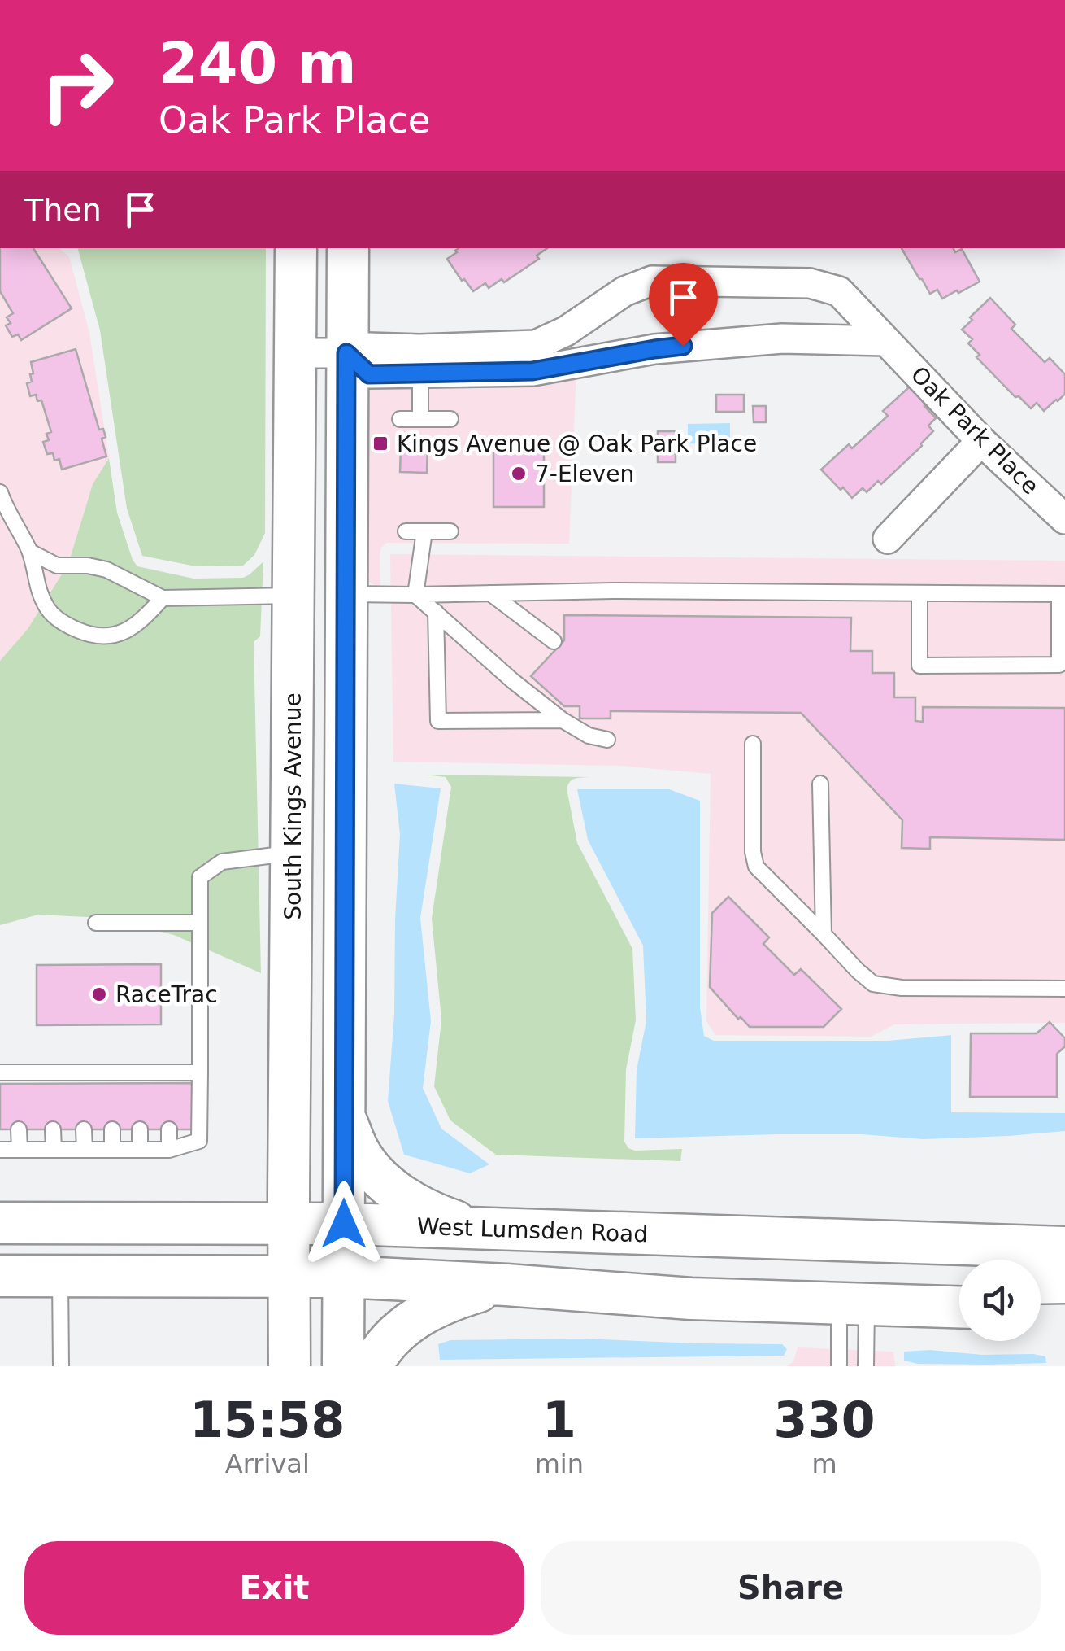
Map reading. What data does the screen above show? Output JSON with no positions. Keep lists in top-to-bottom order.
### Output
{
  "streets": {
    "main road": ["South Kings Avenue", "West Lumsden Road"],
    "street": ["Oak Park Place"]
  },
  "crossings": [
    ["South Kings Avenue", "West Lumsden Road"]
  ],
  "places": {
    "transit": ["Kings Avenue @ Oak Park Place"],
    "other": ["7-Eleven", "RaceTrac"]
  },
  "page": {
    "turn": ["240 m", "Oak Park Place"],
    "then": "Then",
    "eta": [
      "15:58",
      "Arrival",
      "1",
      "min",
      "330",
      "m"
    ],
    "buttons": ["Exit", "Share"]
  }
}
